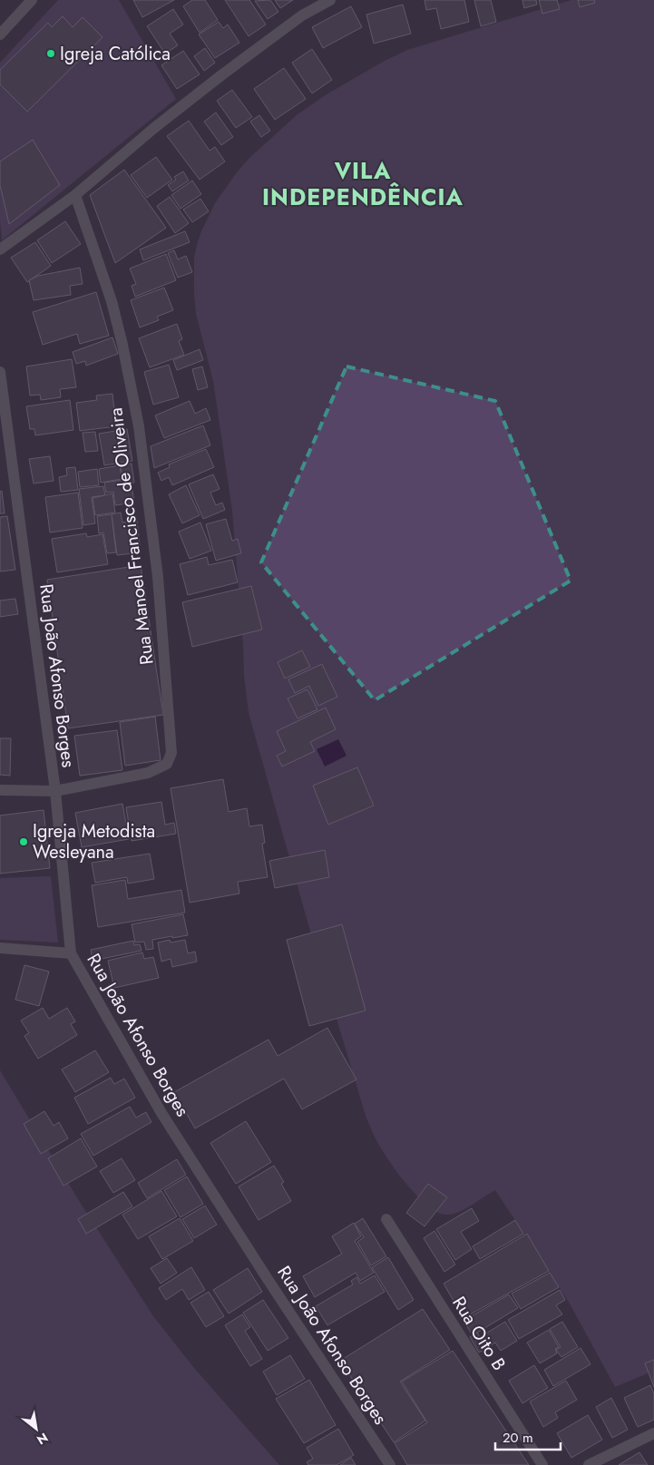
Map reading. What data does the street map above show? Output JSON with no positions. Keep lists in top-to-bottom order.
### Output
{
  "streets": {
    "street": ["Rua Manoel Francisco de Oliveira", "Rua João Afonso Borges", "Rua Oito B"]
  },
  "crossings": [
    ["Rua Manoel Francisco de Oliveira", "Rua João Afonso Borges"]
  ],
  "districts": ["VILA INDEPENDÊNCIA"],
  "places": ["Igreja Católica", "Igreja Metodista Wesleyana"],
  "scale_bar": "20 m",
  "north": "bottom right"
}
